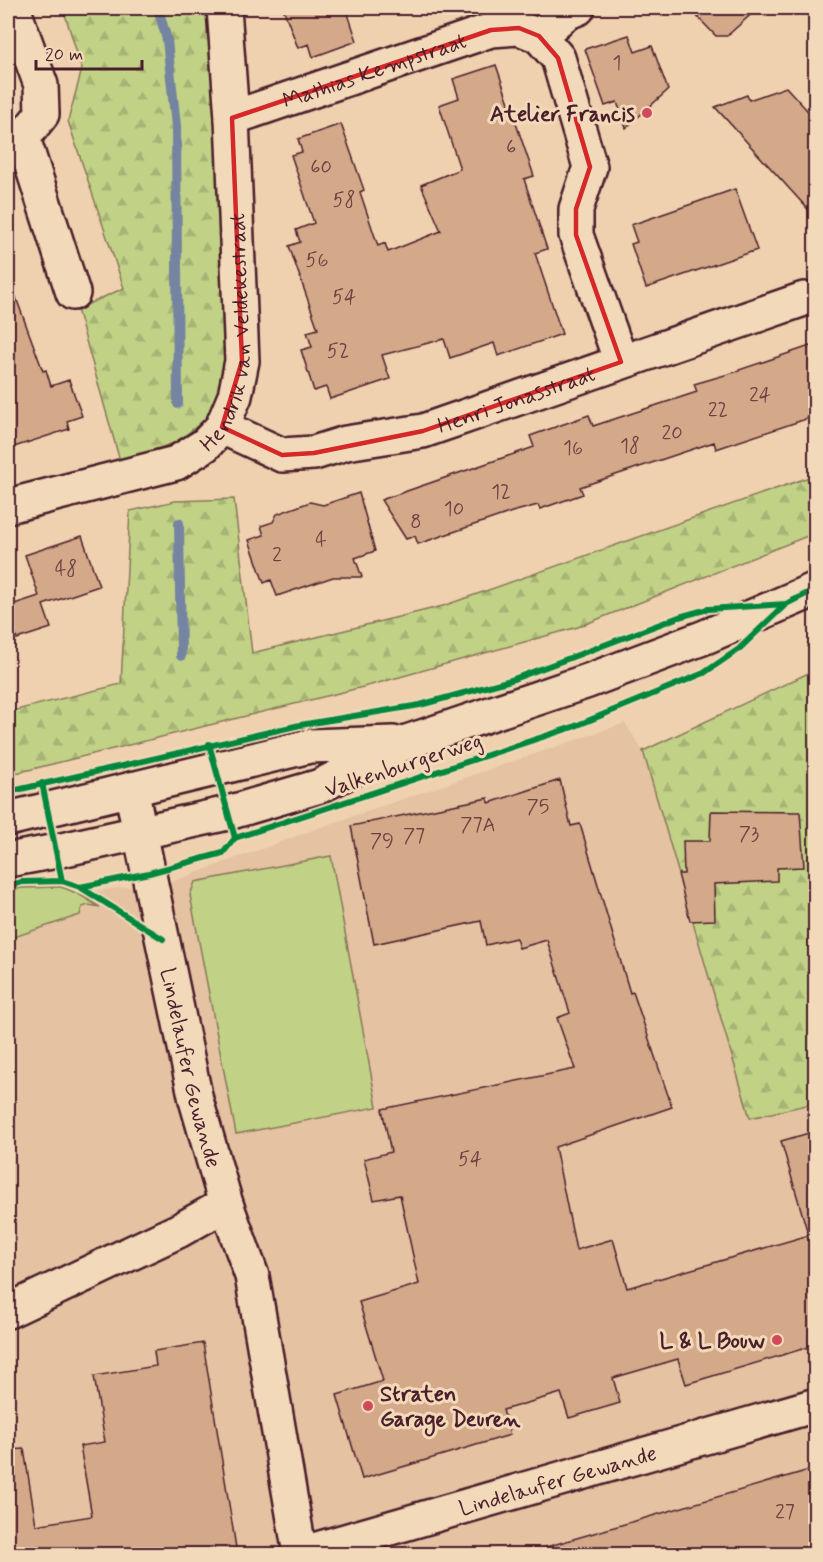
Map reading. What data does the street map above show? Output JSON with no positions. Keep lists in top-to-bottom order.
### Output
{
  "streets": {
    "street": [
      "Mathias Kempstraat",
      "Hendrik van Veldekestraat",
      "Henri Jonasstraat",
      "Valkenburgerweg",
      "Lindelaufer Gewande"
    ]
  },
  "crossings": [
    ["Mathias Kempstraat", "Hendrik van Veldekestraat"],
    ["Hendrik van Veldekestraat", "Henri Jonasstraat"],
    ["Valkenburgerweg", "Lindelaufer Gewande"]
  ],
  "places": ["Atelier Francis", "L & L Bouw", "Straten Garage Deuren"],
  "house_numbers": [
    "1",
    "6",
    "60",
    "58",
    "56",
    "54",
    "52",
    "24",
    "22",
    "20",
    "18",
    "16",
    "12",
    "10",
    "8",
    "4",
    "2",
    "48",
    "75",
    "77A",
    "73",
    "77",
    "79",
    "54",
    "27"
  ],
  "scale_bar": "20 m"
}
